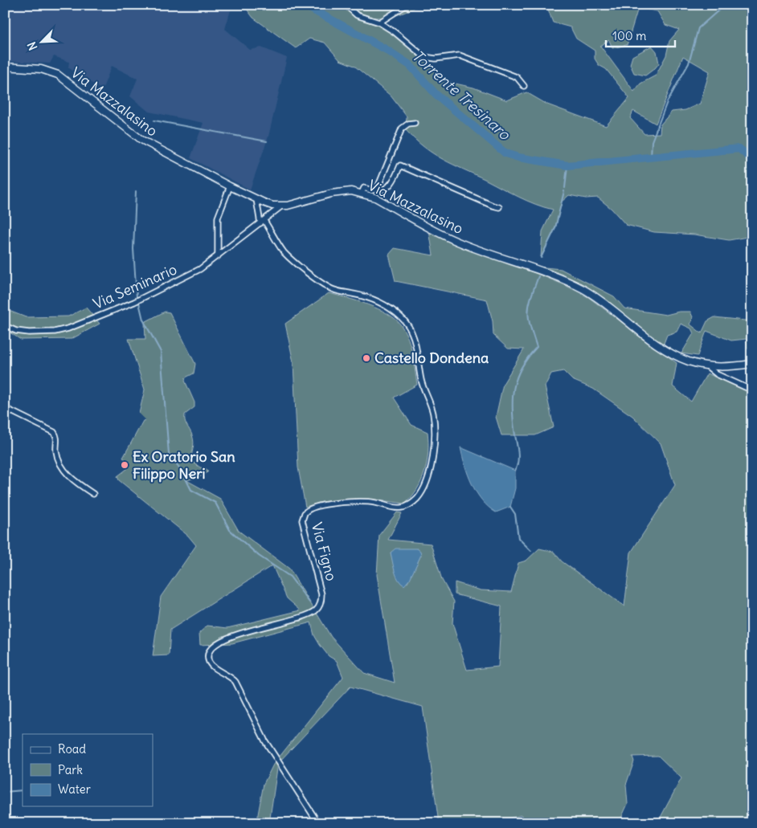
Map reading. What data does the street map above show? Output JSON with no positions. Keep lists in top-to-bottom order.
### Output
{
  "streets": {
    "main road": ["Via Mazzalasino"],
    "street": ["Via Seminario", "Via Figno"]
  },
  "crossings": [
    ["Via Mazzalasino", "Via Seminario"],
    ["Via Seminario", "Via Figno"]
  ],
  "water": ["Torrente Tresinaro"],
  "places": ["Castello Dondena", "Ex Oratorio San Filippo Neri"],
  "legend": ["Road", "Park", "Water"],
  "scale_bar": "100 m",
  "north": "bottom left"
}
